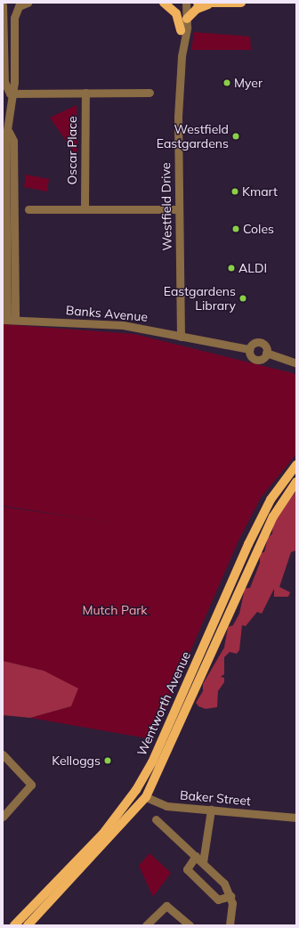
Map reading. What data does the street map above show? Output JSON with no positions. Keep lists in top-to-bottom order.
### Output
{
  "streets": {
    "main road": ["Wentworth Avenue", "Baker Street"],
    "street": ["Oscar Place", "Westfield Drive", "Banks Avenue"]
  },
  "crossings": [
    ["Westfield Drive", "Banks Avenue"],
    ["Wentworth Avenue", "Baker Street"]
  ],
  "parks": ["Mutch Park"],
  "places": [
    "Myer",
    "Westfield Eastgardens",
    "Kmart",
    "Coles",
    "ALDI",
    "Eastgardens Library",
    "Kelloggs"
  ]
}
